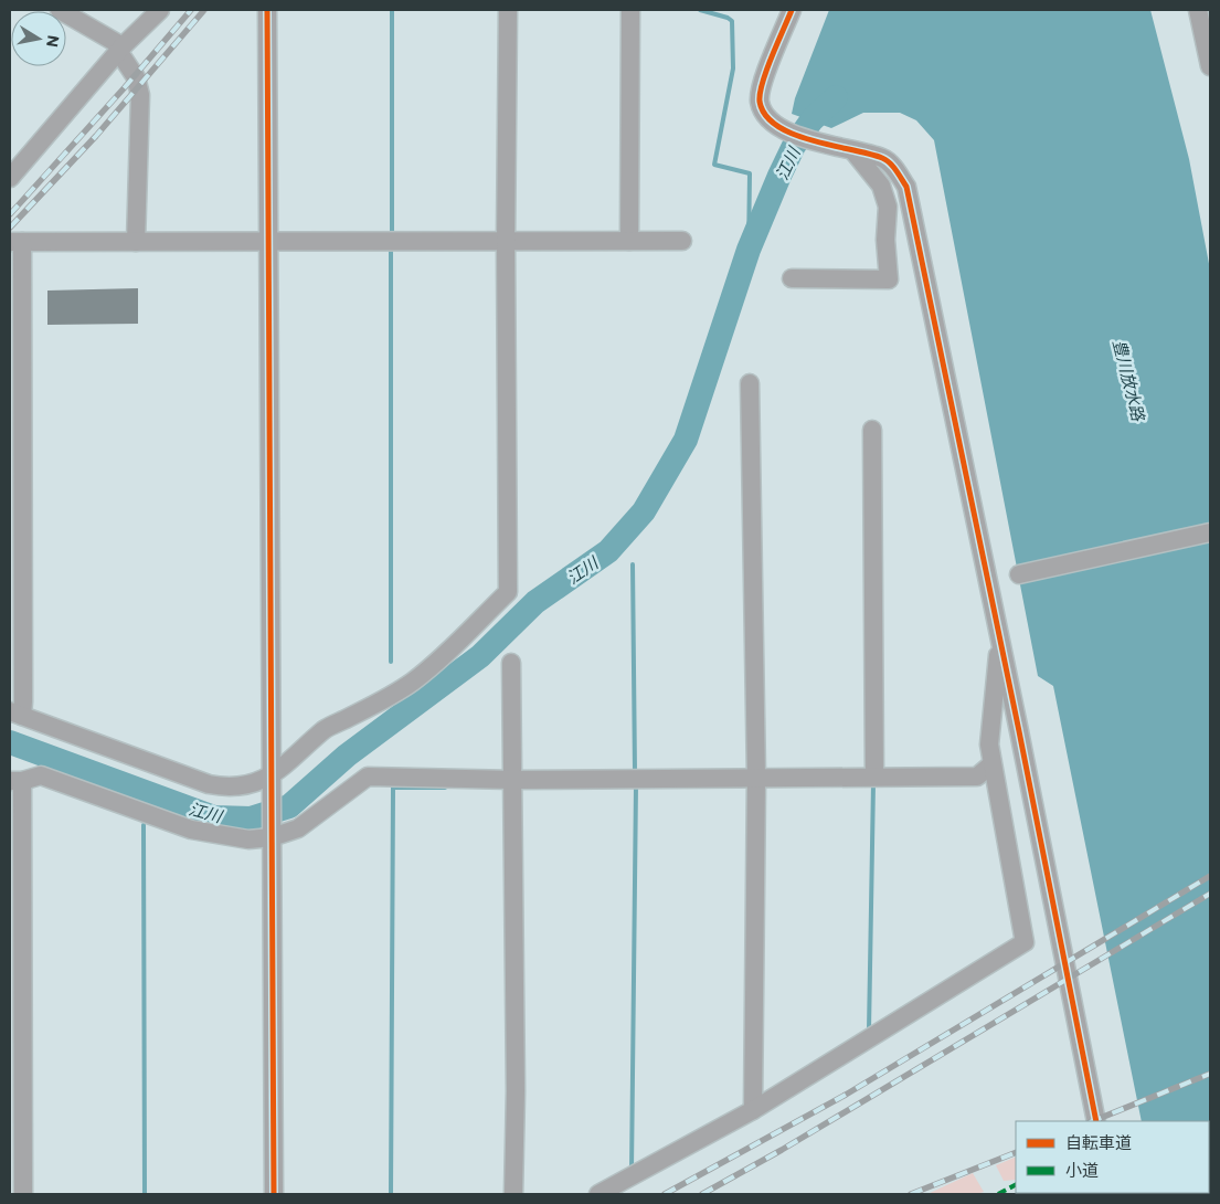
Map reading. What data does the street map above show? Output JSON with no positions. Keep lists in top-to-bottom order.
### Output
{
  "water": ["江川", "豊川放水路"],
  "legend": ["自転車道", "小道"],
  "north": "right"
}
